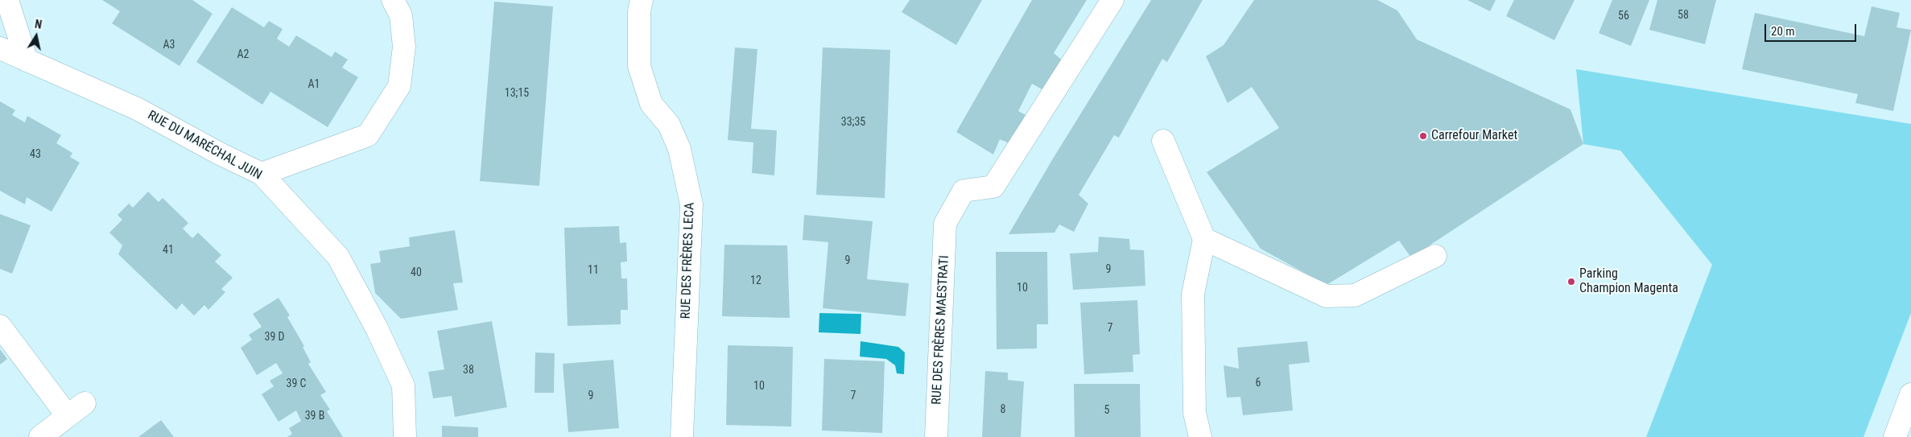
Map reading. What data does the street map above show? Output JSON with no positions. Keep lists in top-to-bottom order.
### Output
{
  "streets": {
    "street": ["RUE DU MARÉCHAL JUIN", "RUE DES FRÈRES LECA", "RUE DES FRÈRES MAESTRATI"]
  },
  "places": ["Carrefour Market", "Parking Champion Magenta"],
  "house_numbers": [
    "58",
    "56",
    "A3",
    "A2",
    "A1",
    "13;15",
    "33;35",
    "43",
    "41",
    "9",
    "9",
    "11",
    "40",
    "12",
    "10",
    "7",
    "39 D",
    "38",
    "6",
    "39 C",
    "10",
    "9",
    "7",
    "8",
    "5",
    "39 B"
  ],
  "scale_bar": "20 m",
  "north": "top"
}
